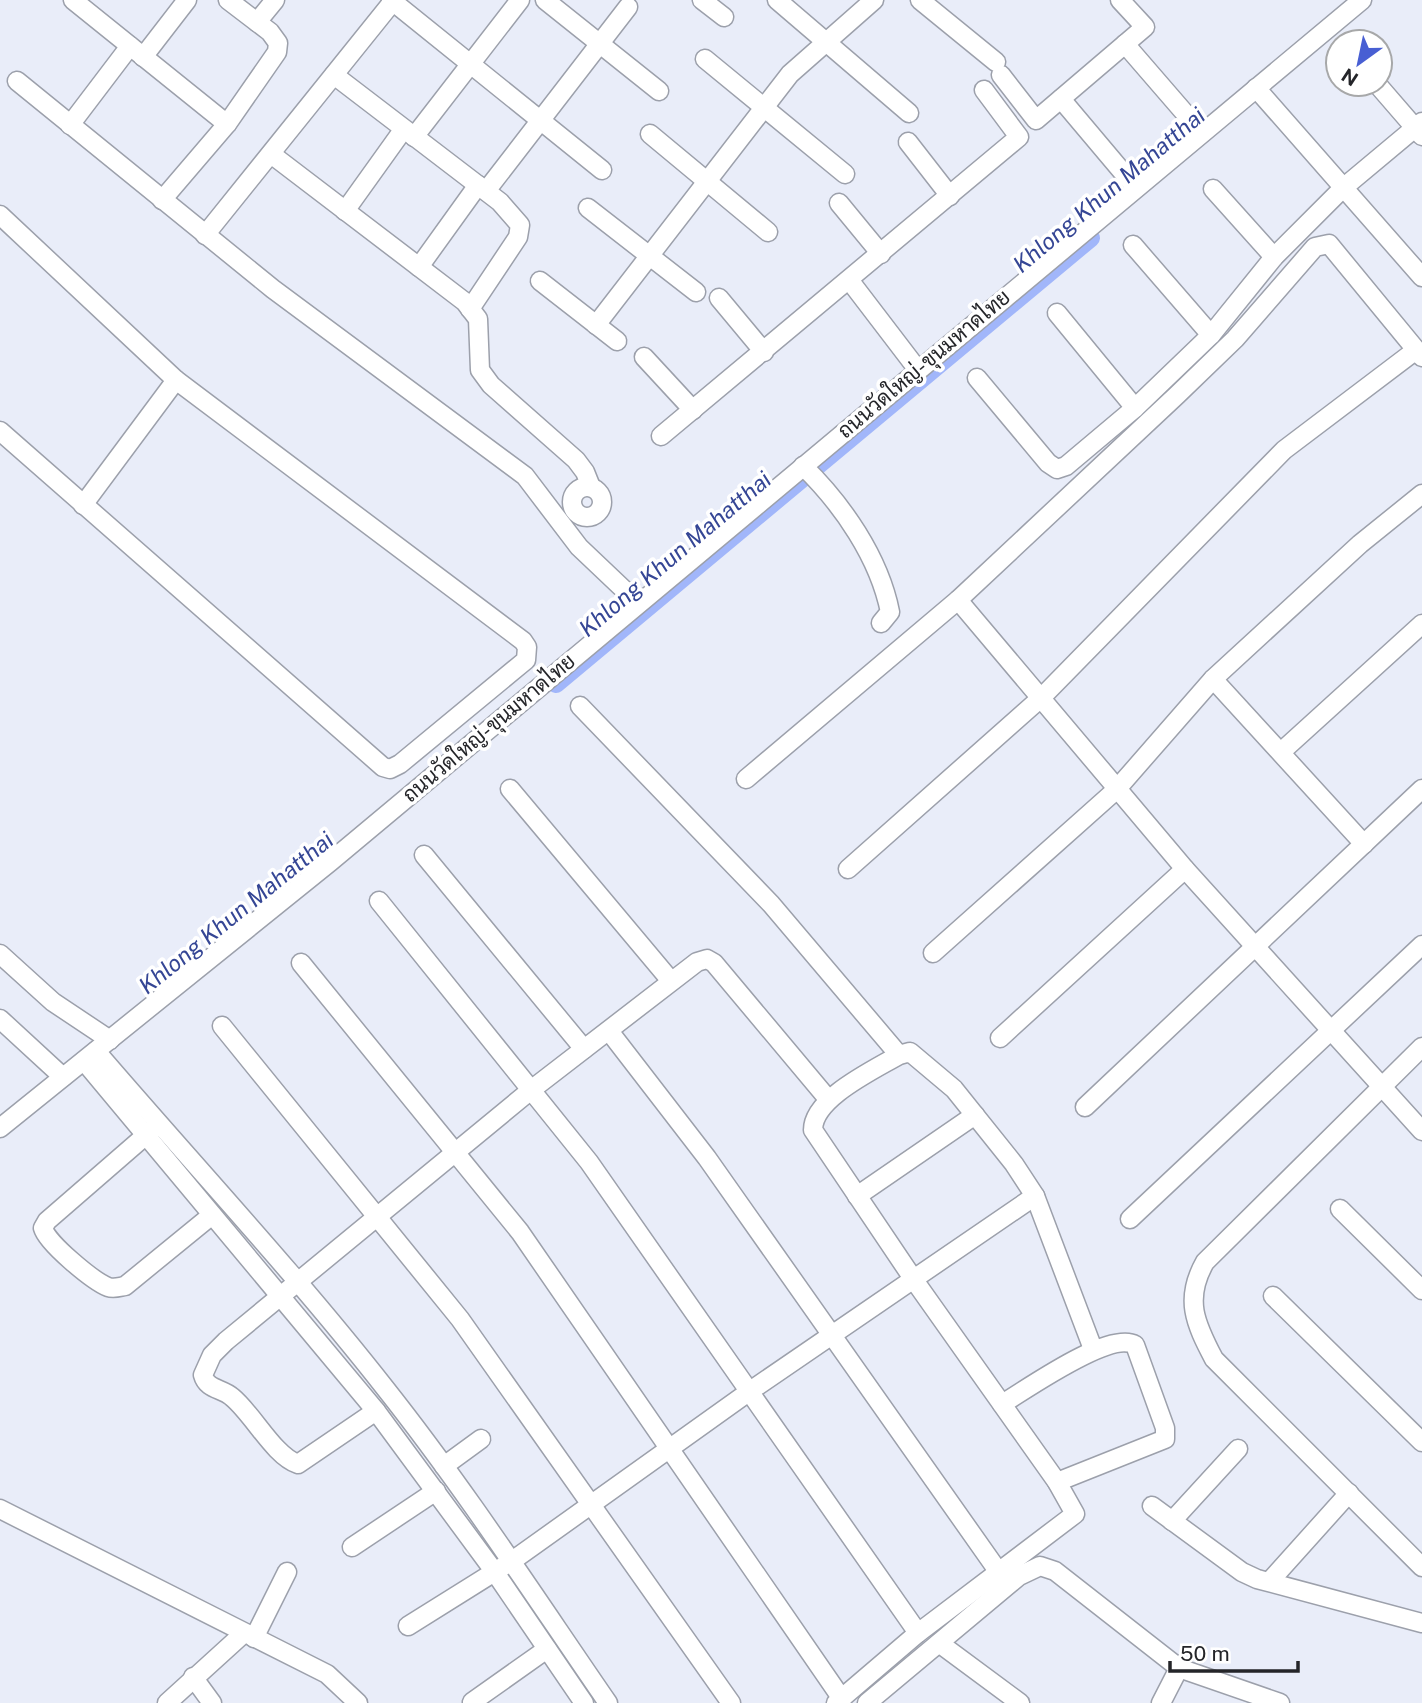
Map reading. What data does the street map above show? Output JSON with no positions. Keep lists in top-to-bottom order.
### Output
{
  "streets": {
    "street": ["ถนนวัดใหญ่-ขุนมหาดไทย"]
  },
  "water": ["Khlong Khun Mahatthai"],
  "scale_bar": "50 m",
  "north": "bottom left"
}
